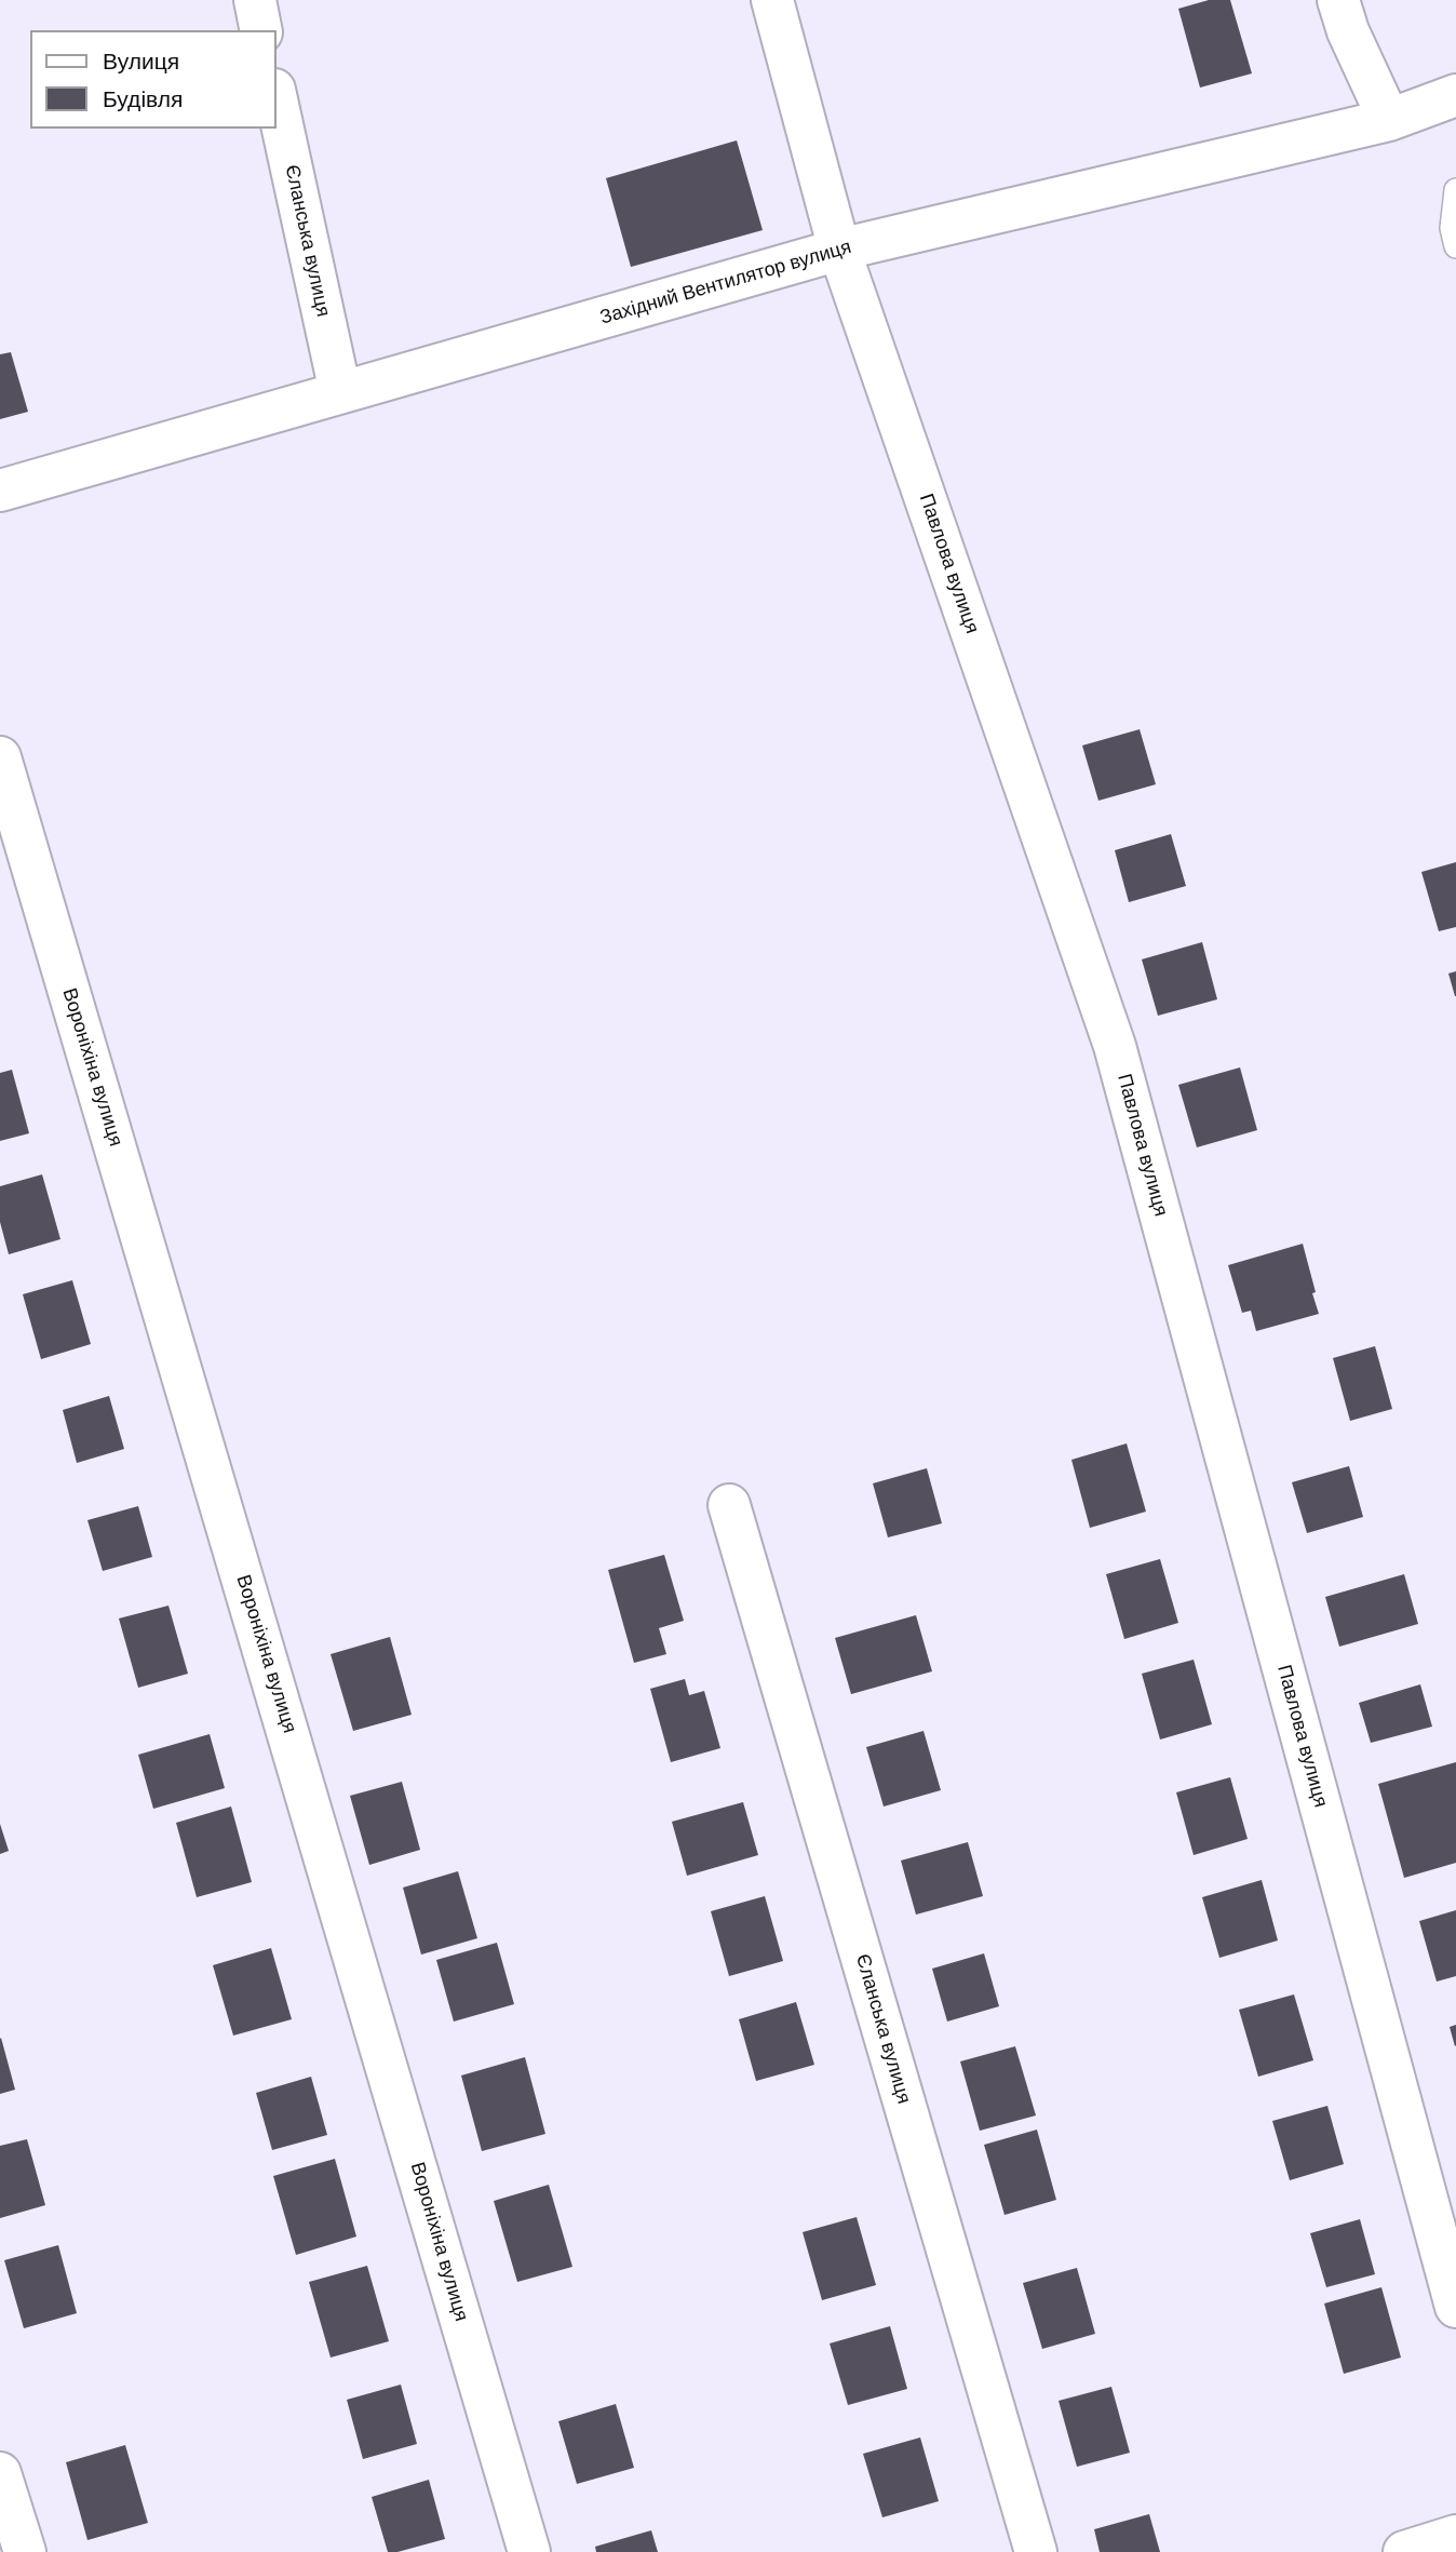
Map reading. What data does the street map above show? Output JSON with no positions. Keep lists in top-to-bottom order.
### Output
{
  "streets": {
    "street": [
      "Єланська вулиця",
      "Західний Вентилятор вулиця",
      "Павлова вулиця",
      "Вороніхіна вулиця"
    ]
  },
  "crossings": [
    ["Єланська вулиця", "Західний Вентилятор вулиця"],
    ["Західний Вентилятор вулиця", "Павлова вулиця"]
  ],
  "legend": ["Вулиця", "Будівля"]
}
